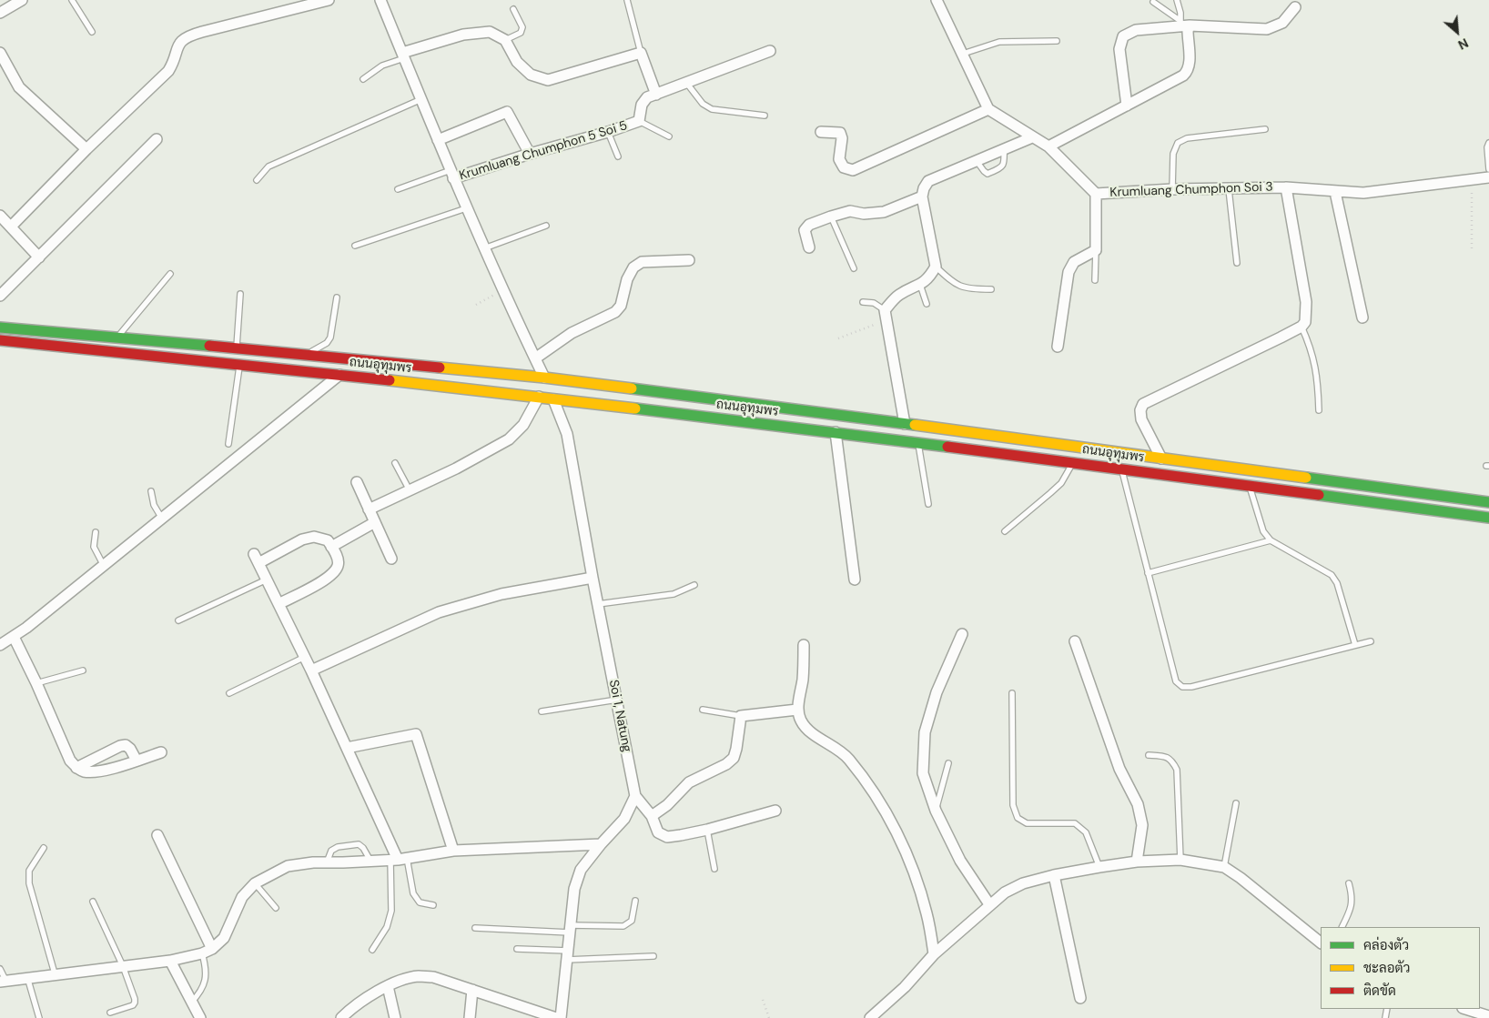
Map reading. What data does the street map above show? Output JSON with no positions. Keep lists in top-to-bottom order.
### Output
{
  "streets": {
    "street": [
      "Krumluang Chumphon 5 Soi 5",
      "Krumluang Chumphon Soi 3",
      "ถนนอุทุมพร",
      "Soi 1, Natung"
    ]
  },
  "crossings": [
    ["ถนนอุทุมพร", "Soi 1, Natung"]
  ],
  "legend": ["คล่องตัว", "ชะลอตัว", "ติดขัด"],
  "north": "bottom right"
}
